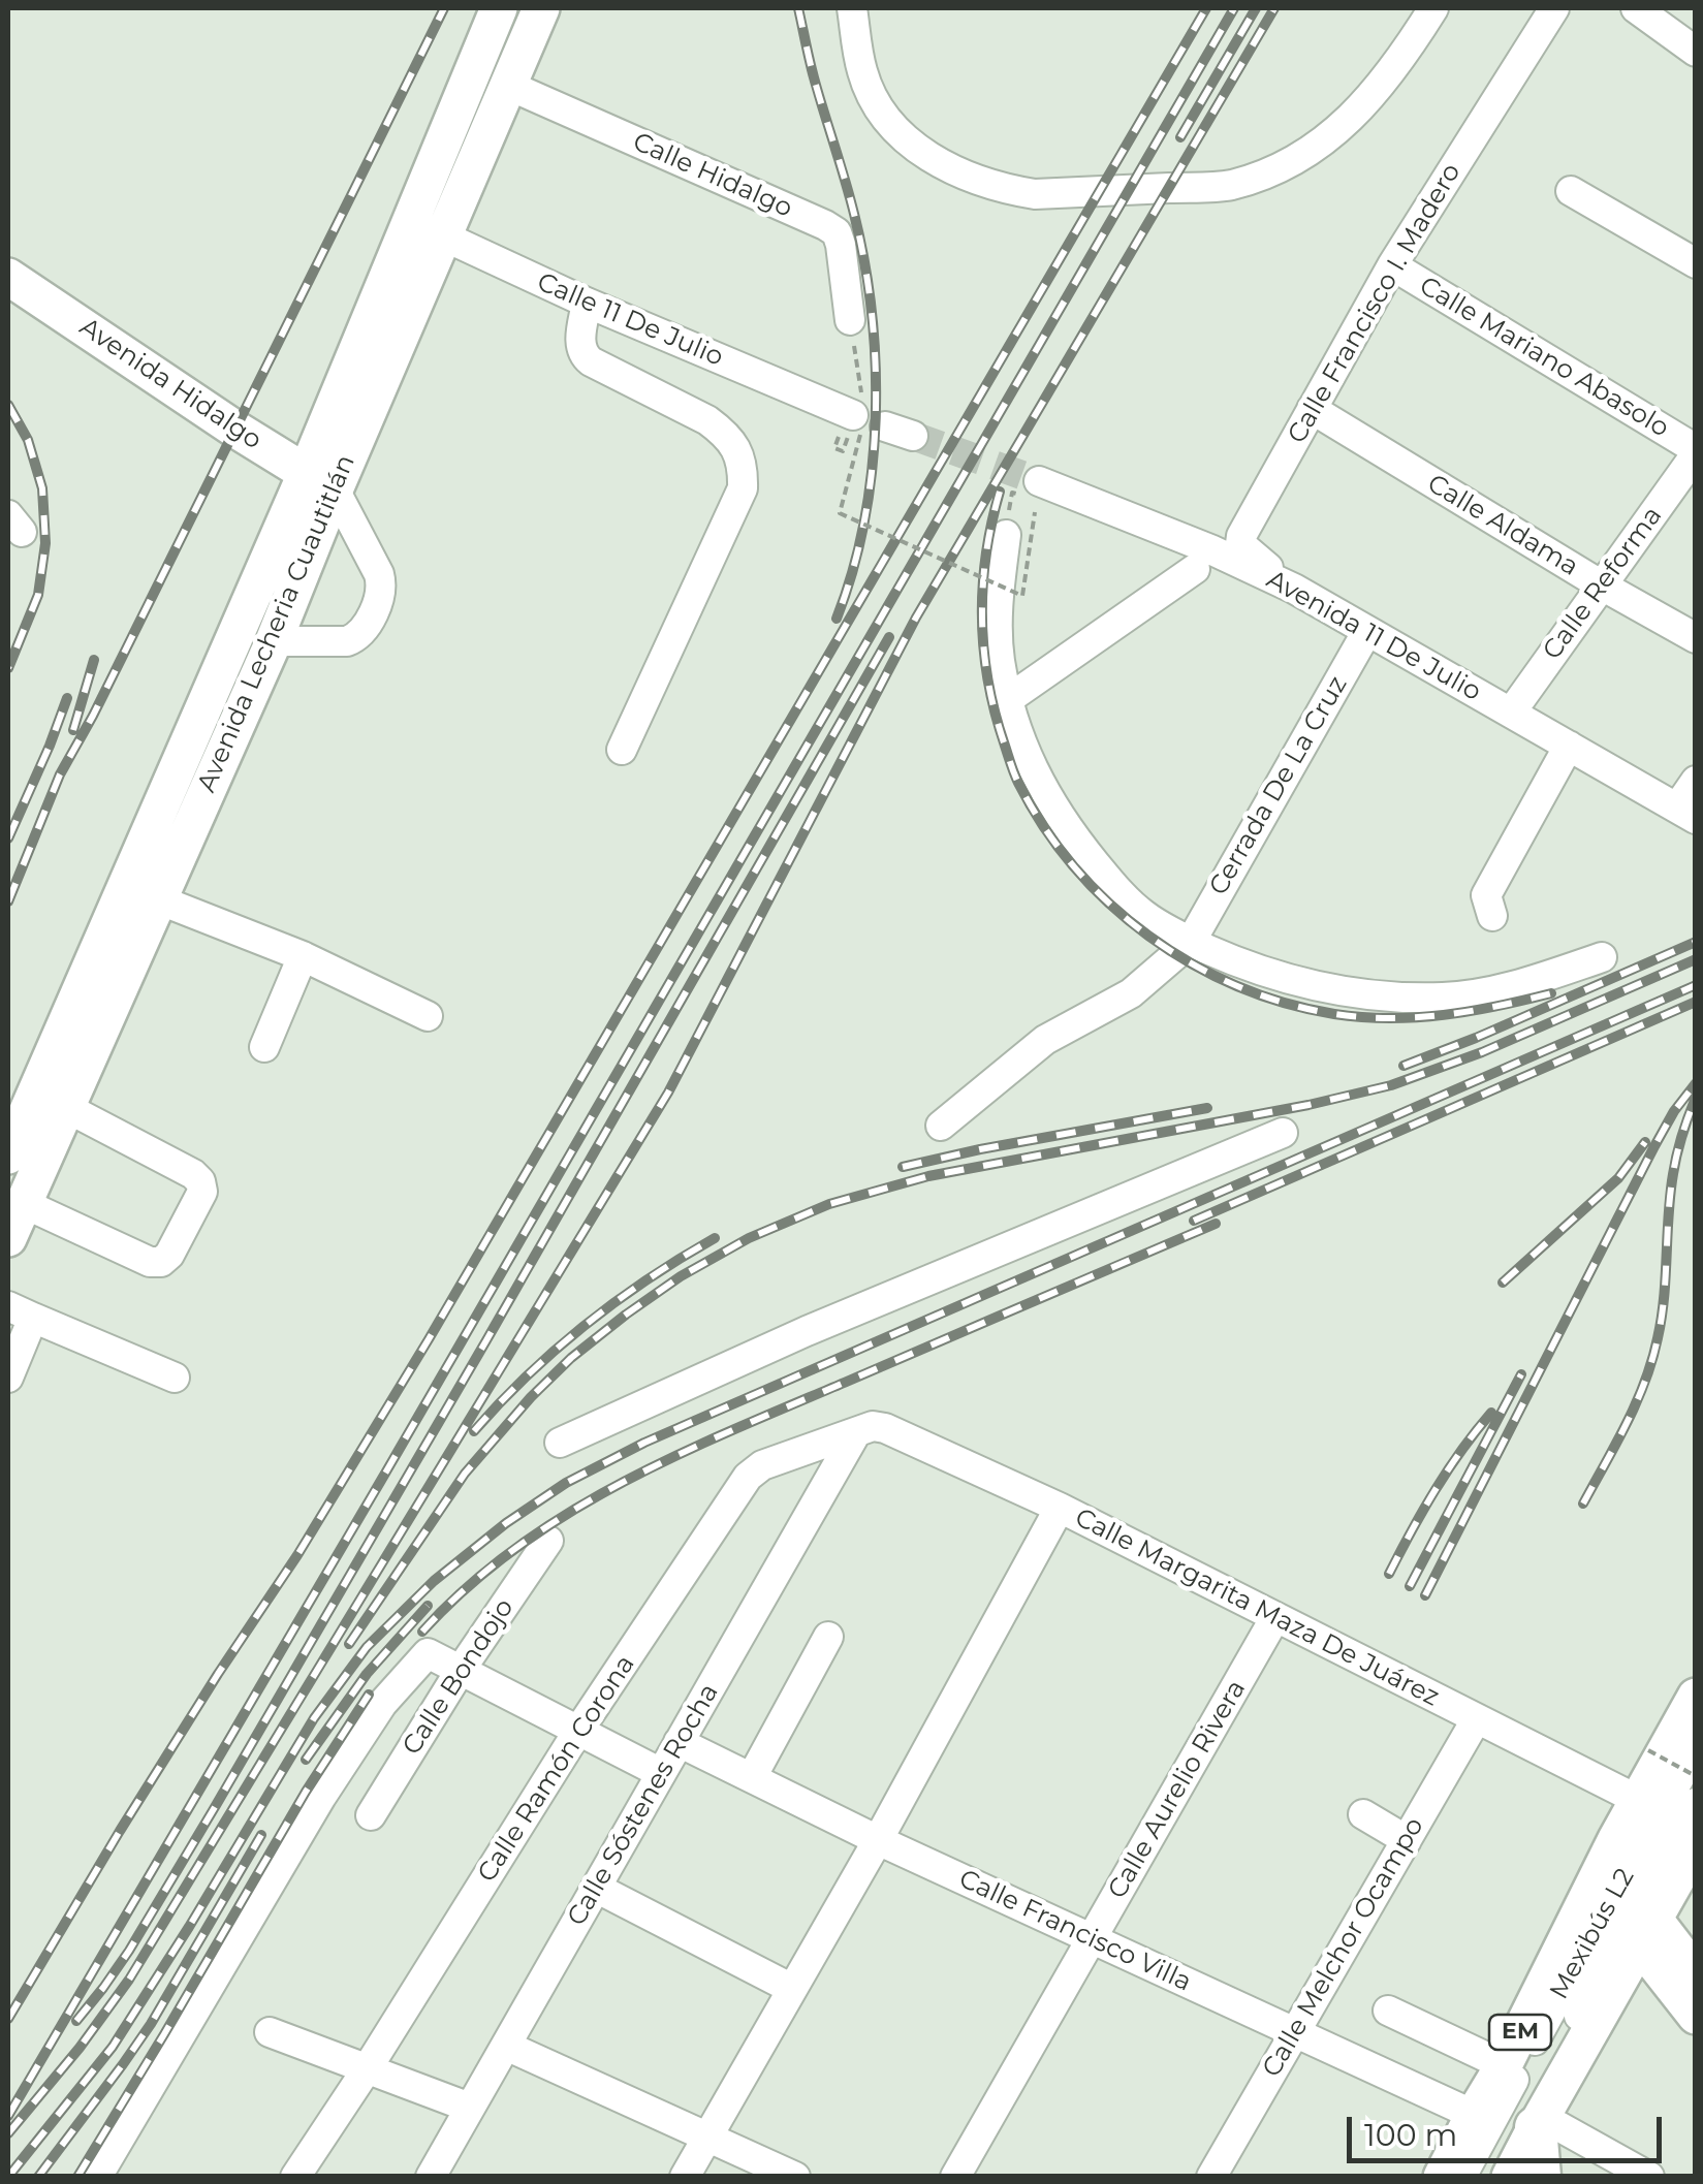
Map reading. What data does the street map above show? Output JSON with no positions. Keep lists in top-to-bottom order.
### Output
{
  "streets": {
    "main road": ["Avenida Hidalgo", "Avenida Lecheria Cuautitlán", "EM"],
    "street": [
      "Calle Hidalgo",
      "Calle Francisco I. Madero",
      "Calle 11 De Julio",
      "Calle Mariano Abasolo",
      "Calle Aldama",
      "Calle Reforma",
      "Avenida 11 De Julio",
      "Cerrada De La Cruz",
      "Calle Margarita Maza De Juárez",
      "Calle Bondojo",
      "Calle Ramón Corona",
      "Calle Aurelio Rivera",
      "Calle Sóstenes Rocha",
      "Calle Francisco Villa",
      "Mexibús L2",
      "Calle Melchor Ocampo"
    ]
  },
  "crossings": [
    ["Calle Hidalgo", "Avenida Lecheria Cuautitlán"],
    ["Calle Francisco I. Madero", "Calle Mariano Abasolo"],
    ["Calle Francisco I. Madero", "Calle Aldama"],
    ["Calle Francisco I. Madero", "Avenida 11 De Julio"],
    ["Calle 11 De Julio", "Avenida Lecheria Cuautitlán"],
    ["Calle Mariano Abasolo", "Calle Reforma"],
    ["Avenida Hidalgo", "Avenida Lecheria Cuautitlán"],
    ["Calle Aldama", "Calle Reforma"],
    ["Calle Reforma", "Avenida 11 De Julio"],
    ["Avenida 11 De Julio", "Cerrada De La Cruz"],
    ["Calle Margarita Maza De Juárez", "Calle Ramón Corona"],
    ["Calle Margarita Maza De Juárez", "Calle Aurelio Rivera"],
    ["Calle Margarita Maza De Juárez", "Calle Sóstenes Rocha"],
    ["Calle Margarita Maza De Juárez", "Calle Melchor Ocampo"],
    ["Calle Margarita Maza De Juárez", "EM"],
    ["Calle Ramón Corona", "Calle Sóstenes Rocha"],
    ["Calle Aurelio Rivera", "Calle Francisco Villa"],
    ["Calle Sóstenes Rocha", "Calle Francisco Villa"],
    ["Calle Francisco Villa", "Calle Melchor Ocampo"],
    ["Calle Francisco Villa", "EM"],
    ["Mexibús L2", "EM"]
  ],
  "scale_bar": "100 m"
}
